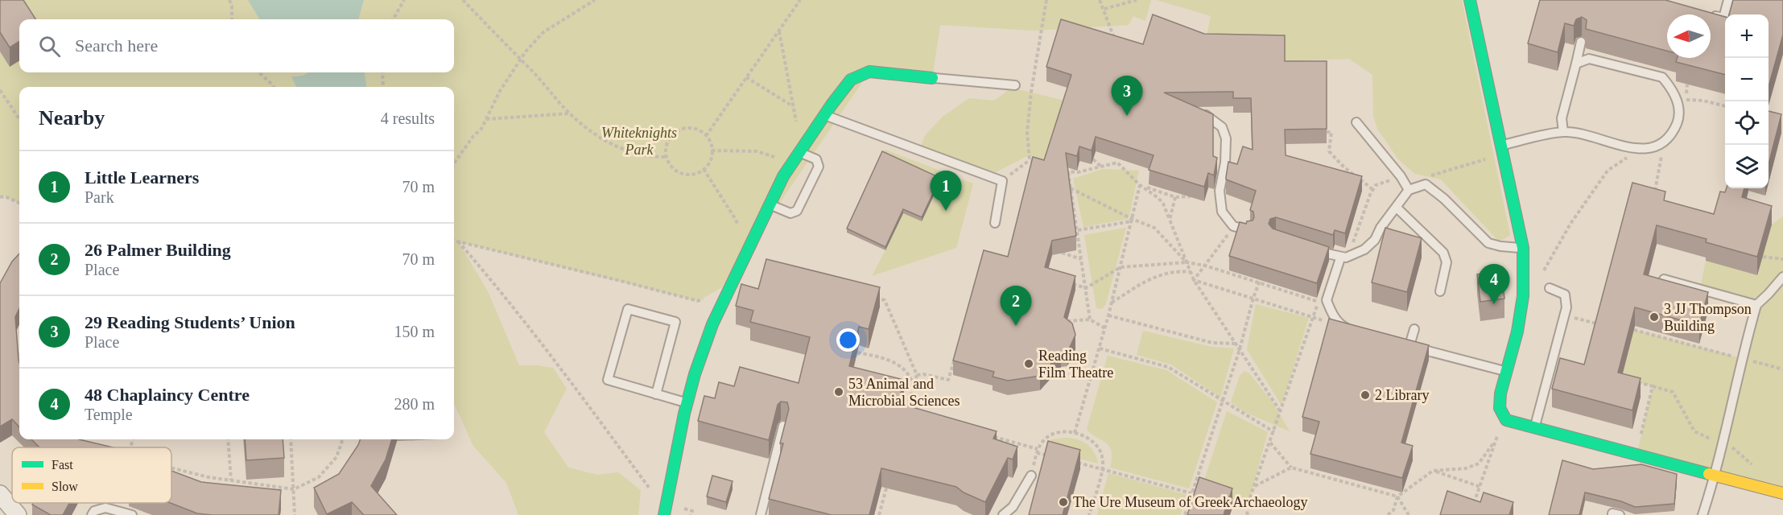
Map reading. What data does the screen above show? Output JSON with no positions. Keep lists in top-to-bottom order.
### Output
{
  "parks": ["Whiteknights Park"],
  "places": [
    "3 JJ Thompson Building",
    "Reading Film Theatre",
    "53 Animal and Microbial Sciences",
    "2 Library",
    "The Ure Museum of Greek Archaeology"
  ],
  "legend": ["Fast", "Slow"],
  "north": "left",
  "page": {
    "map_buttons": ["+", "−"],
    "search": "Search here",
    "pins": [
      "3",
      "1",
      "4",
      "2"
    ],
    "heading": ["Nearby", "4 results"],
    "list": [
      {
        "mark": "1",
        "name": "Little Learners",
        "note": "Park",
        "value": "70 m"
      },
      {
        "mark": "2",
        "name": "26 Palmer Building",
        "note": "Place",
        "value": "70 m"
      },
      {
        "mark": "3",
        "name": "29 Reading Students’ Union",
        "note": "Place",
        "value": "150 m"
      },
      {
        "mark": "4",
        "name": "48 Chaplaincy Centre",
        "note": "Temple",
        "value": "280 m"
      }
    ]
  }
}
